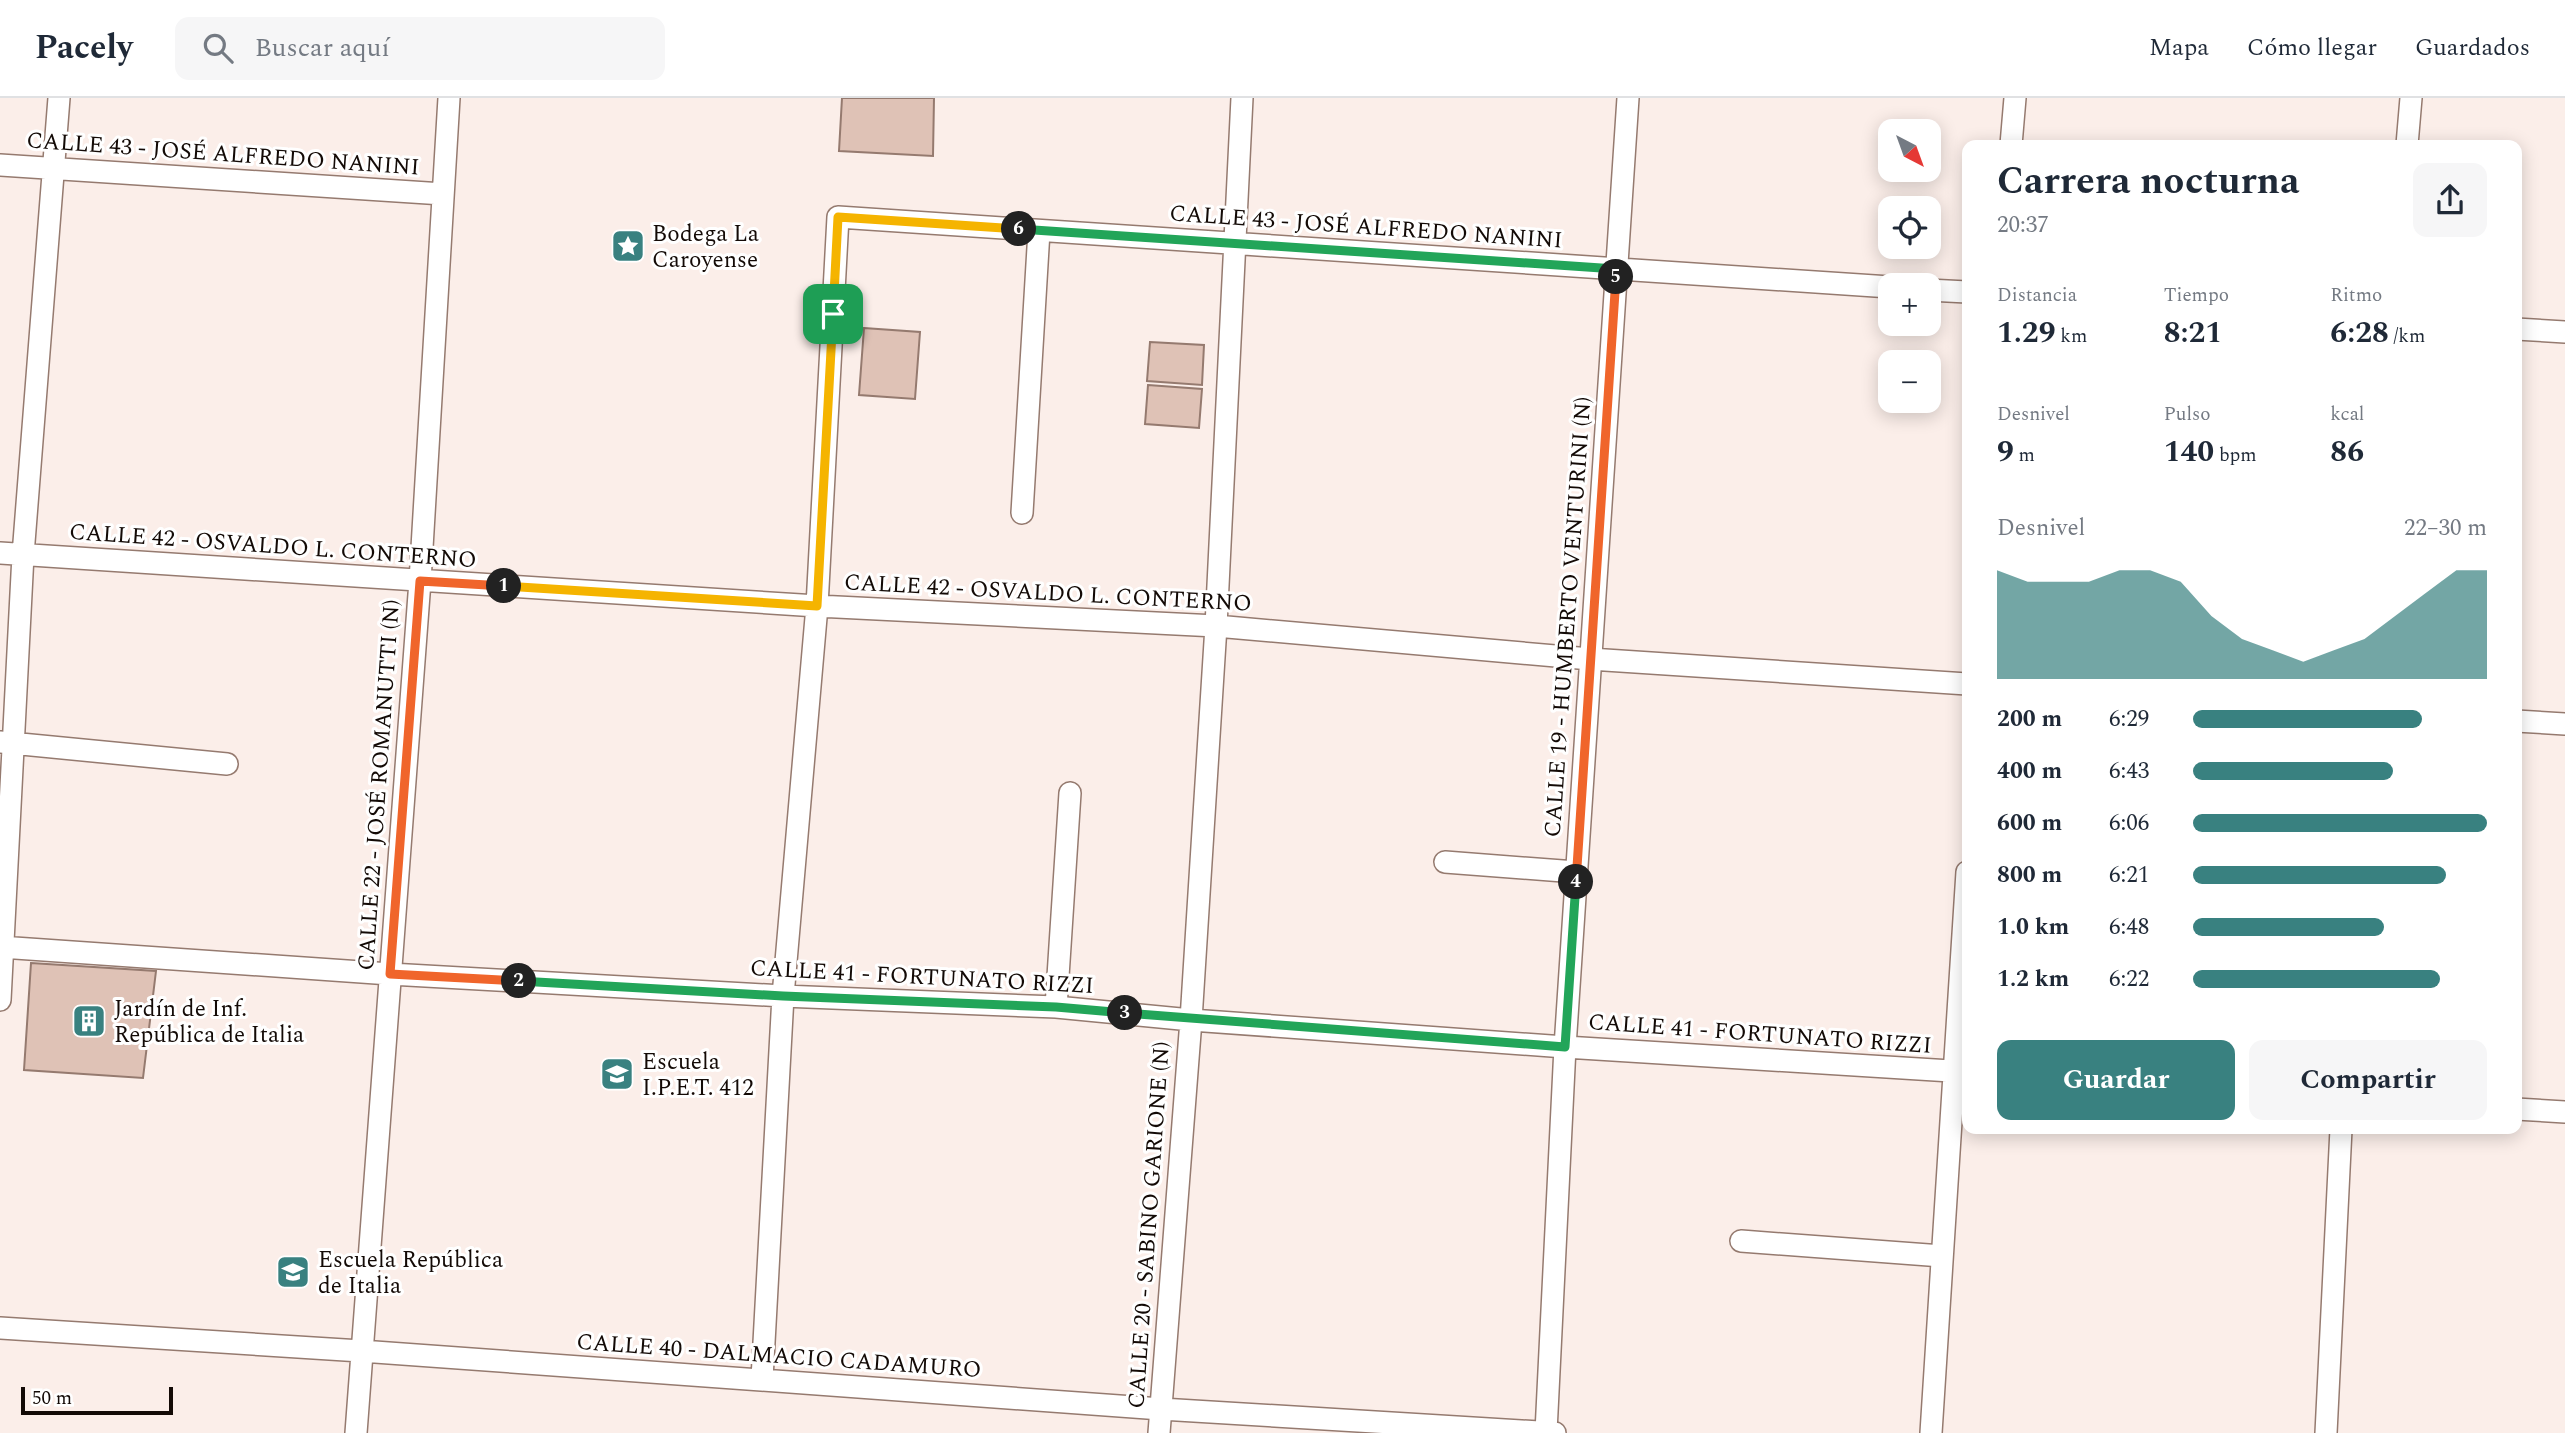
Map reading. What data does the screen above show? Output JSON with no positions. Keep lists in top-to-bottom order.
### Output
{
  "streets": {
    "street": [
      "CALLE 43 - JOSÉ ALFREDO NANINI",
      "CALLE 42 - OSVALDO L. CONTERNO",
      "CALLE 19 - HUMBERTO VENTURINI (N)",
      "CALLE 22 - JOSÉ ROMANUTTI (N)",
      "CALLE 41 - FORTUNATO RIZZI",
      "CALLE 20 - SABINO GARIONE (N)",
      "CALLE 40 - DALMACIO CADAMURO"
    ]
  },
  "crossings": [
    ["CALLE 43 - JOSÉ ALFREDO NANINI", "CALLE 42 - OSVALDO L. CONTERNO"],
    ["CALLE 43 - JOSÉ ALFREDO NANINI", "CALLE 19 - HUMBERTO VENTURINI (N)"],
    ["CALLE 43 - JOSÉ ALFREDO NANINI", "CALLE 22 - JOSÉ ROMANUTTI (N)"],
    ["CALLE 43 - JOSÉ ALFREDO NANINI", "CALLE 20 - SABINO GARIONE (N)"],
    ["CALLE 42 - OSVALDO L. CONTERNO", "CALLE 19 - HUMBERTO VENTURINI (N)"],
    ["CALLE 42 - OSVALDO L. CONTERNO", "CALLE 22 - JOSÉ ROMANUTTI (N)"],
    ["CALLE 42 - OSVALDO L. CONTERNO", "CALLE 20 - SABINO GARIONE (N)"],
    ["CALLE 19 - HUMBERTO VENTURINI (N)", "CALLE 41 - FORTUNATO RIZZI"],
    ["CALLE 19 - HUMBERTO VENTURINI (N)", "CALLE 40 - DALMACIO CADAMURO"],
    ["CALLE 22 - JOSÉ ROMANUTTI (N)", "CALLE 41 - FORTUNATO RIZZI"],
    ["CALLE 22 - JOSÉ ROMANUTTI (N)", "CALLE 40 - DALMACIO CADAMURO"],
    ["CALLE 41 - FORTUNATO RIZZI", "CALLE 20 - SABINO GARIONE (N)"],
    ["CALLE 20 - SABINO GARIONE (N)", "CALLE 40 - DALMACIO CADAMURO"]
  ],
  "places": {
    "place": ["Bodega La Caroyense"],
    "building": ["Jardín de Inf. República de Italia"],
    "school or university": ["Escuela I.P.E.T. 412", "Escuela República de Italia"]
  },
  "scale_bar": "50 m",
  "north": "bottom right",
  "page": {
    "header": "Pacely",
    "search": "Buscar aquí",
    "nav": ["Mapa", "Cómo llegar", "Guardados"],
    "map_buttons": ["+", "−"],
    "heading": ["Carrera nocturna", "20:37"],
    "pins": [
      "6",
      "5",
      "1",
      "4",
      "2",
      "3"
    ],
    "stats": [
      ["Distancia", "1.29 km"],
      ["Tiempo", "8:21"],
      ["Ritmo", "6:28 /km"],
      ["Desnivel", "9 m"],
      ["Pulso", "140 bpm"],
      ["kcal", "86"]
    ],
    "chart": ["Desnivel", "22–30 m"],
    "list": [
      {
        "name": "200 m",
        "note": "6:29"
      },
      {
        "name": "400 m",
        "note": "6:43"
      },
      {
        "name": "600 m",
        "note": "6:06"
      },
      {
        "name": "800 m",
        "note": "6:21"
      },
      {
        "name": "1.0 km",
        "note": "6:48"
      },
      {
        "name": "1.2 km",
        "note": "6:22"
      }
    ],
    "buttons": ["Guardar", "Compartir"],
    "scale": "50 m"
  }
}
